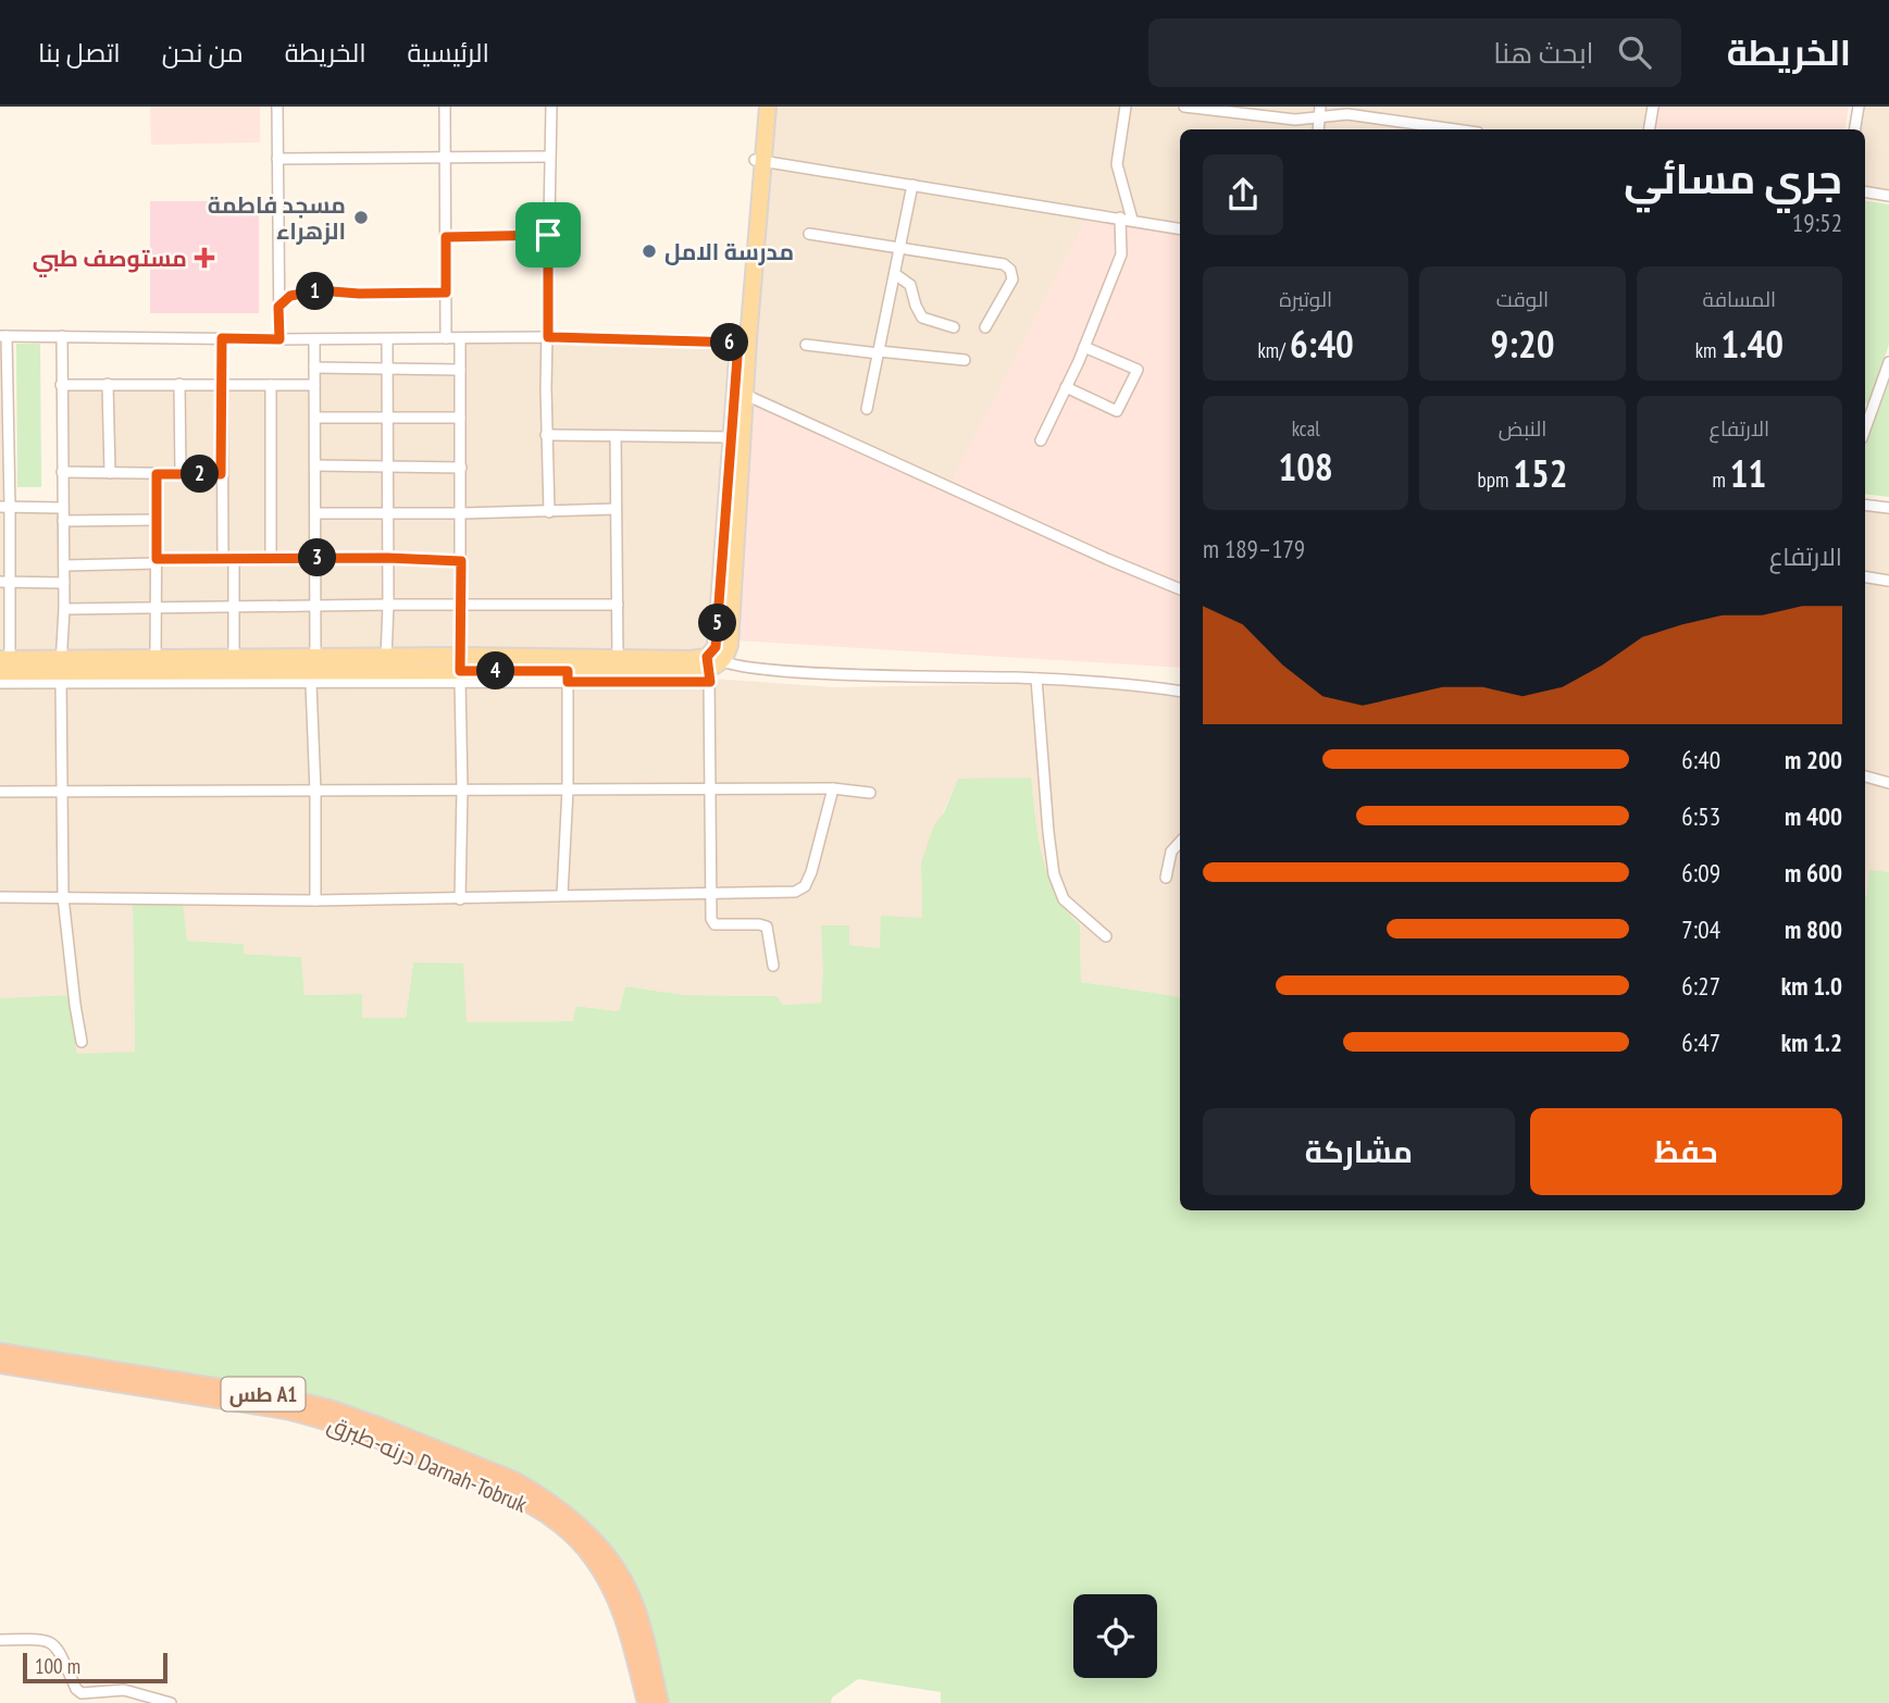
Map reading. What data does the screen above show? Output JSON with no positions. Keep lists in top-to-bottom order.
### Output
{
  "streets": {
    "highway": ["طس A1", "درنه-طبرق Darnah-Tobruk"]
  },
  "places": {
    "other": ["مسجد فاطمة الزهراء", "مدرسة الامل"],
    "health": ["مستوصف طبي"]
  },
  "scale_bar": "100 m",
  "page": {
    "header": "الخريطة",
    "search": "ابحث هنا",
    "nav": [
      "الرئيسية",
      "الخريطة",
      "من نحن",
      "اتصل بنا"
    ],
    "heading": ["جري مسائي", "19:52"],
    "stats": [
      ["المسافة", "1.40 km"],
      ["الوقت", "9:20"],
      ["الوتيرة", "6:40 /km"],
      ["الارتفاع", "11 m"],
      ["النبض", "152 bpm"],
      ["kcal", "108"]
    ],
    "pins": [
      "1",
      "6",
      "2",
      "3",
      "5",
      "4"
    ],
    "chart": ["الارتفاع", "179–189 m"],
    "list": [
      {
        "name": "200 m",
        "note": "6:40"
      },
      {
        "name": "400 m",
        "note": "6:53"
      },
      {
        "name": "600 m",
        "note": "6:09"
      },
      {
        "name": "800 m",
        "note": "7:04"
      },
      {
        "name": "1.0 km",
        "note": "6:27"
      },
      {
        "name": "1.2 km",
        "note": "6:47"
      }
    ],
    "buttons": ["حفظ", "مشاركة"],
    "scale": "100 m"
  }
}
